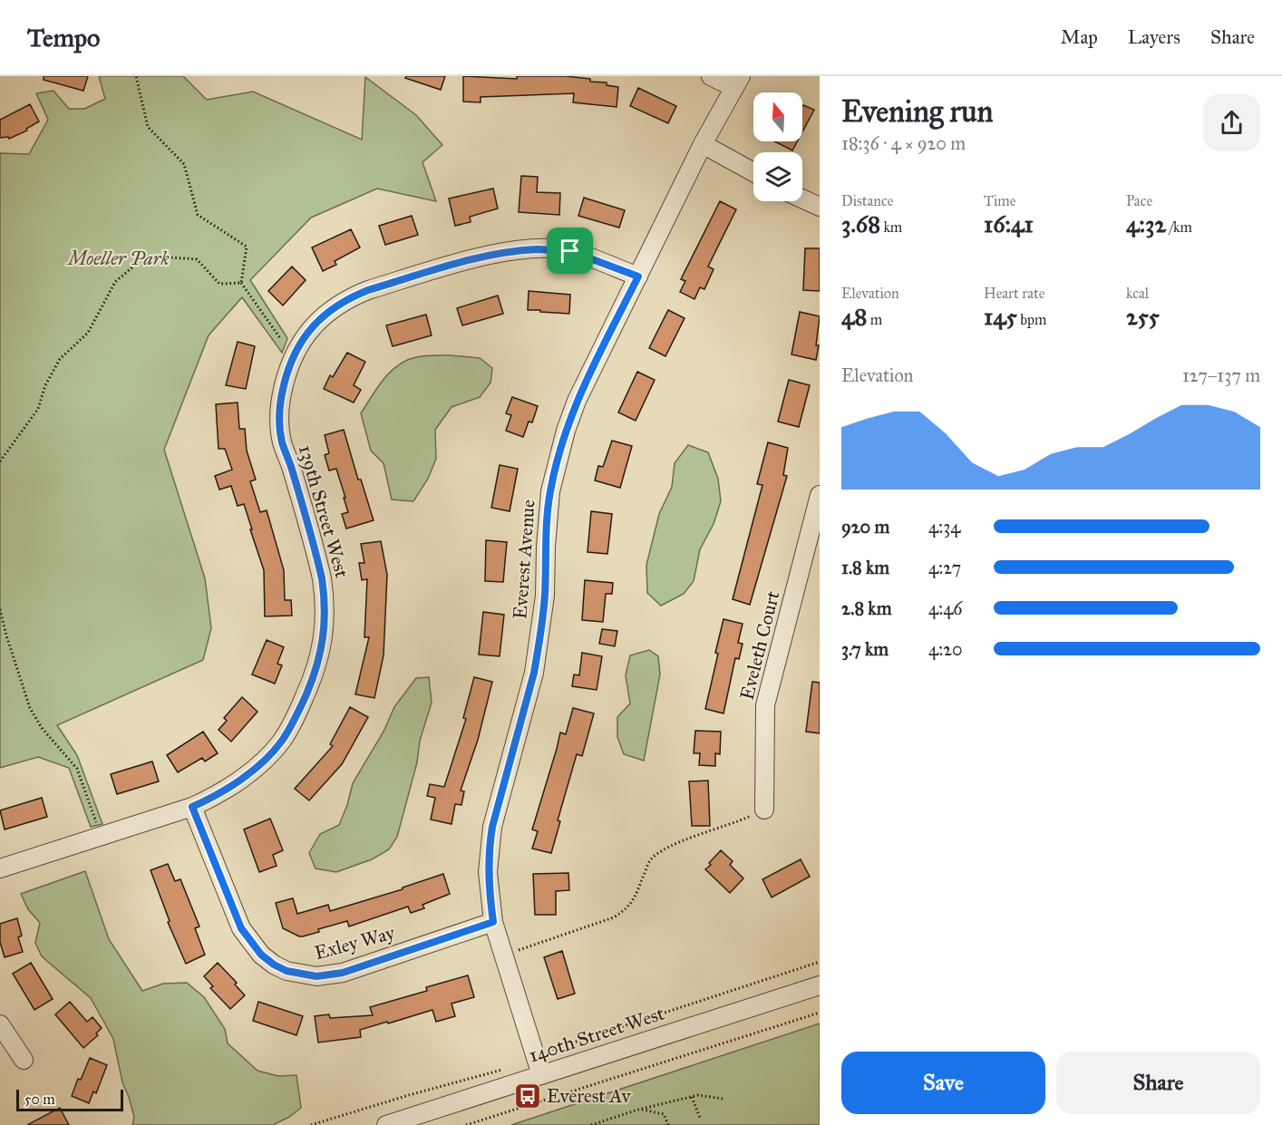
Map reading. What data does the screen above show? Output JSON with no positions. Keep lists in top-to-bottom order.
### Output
{
  "streets": {
    "street": [
      "139th Street West",
      "Everest Avenue",
      "Eveleth Court",
      "Exley Way",
      "140th Street West"
    ]
  },
  "crossings": [
    ["139th Street West", "Everest Avenue"],
    ["139th Street West", "Exley Way"],
    ["Everest Avenue", "Exley Way"],
    ["Everest Avenue", "140th Street West"]
  ],
  "parks": ["Moeller Park"],
  "places": {
    "bus stop": ["Everest Av"]
  },
  "scale_bar": "50 m",
  "north": "top",
  "page": {
    "header": "Tempo",
    "nav": ["Map", "Layers", "Share"],
    "heading": ["Evening run", "18:36 · 4 × 920 m"],
    "stats": [
      ["Distance", "3.68 km"],
      ["Time", "16:41"],
      ["Pace", "4:32 /km"],
      ["Elevation", "48 m"],
      ["Heart rate", "145 bpm"],
      ["kcal", "255"]
    ],
    "chart": ["Elevation", "127–137 m"],
    "list": [
      {
        "name": "920 m",
        "note": "4:34"
      },
      {
        "name": "1.8 km",
        "note": "4:27"
      },
      {
        "name": "2.8 km",
        "note": "4:46"
      },
      {
        "name": "3.7 km",
        "note": "4:20"
      }
    ],
    "buttons": ["Save", "Share"],
    "scale": "50 m"
  }
}
